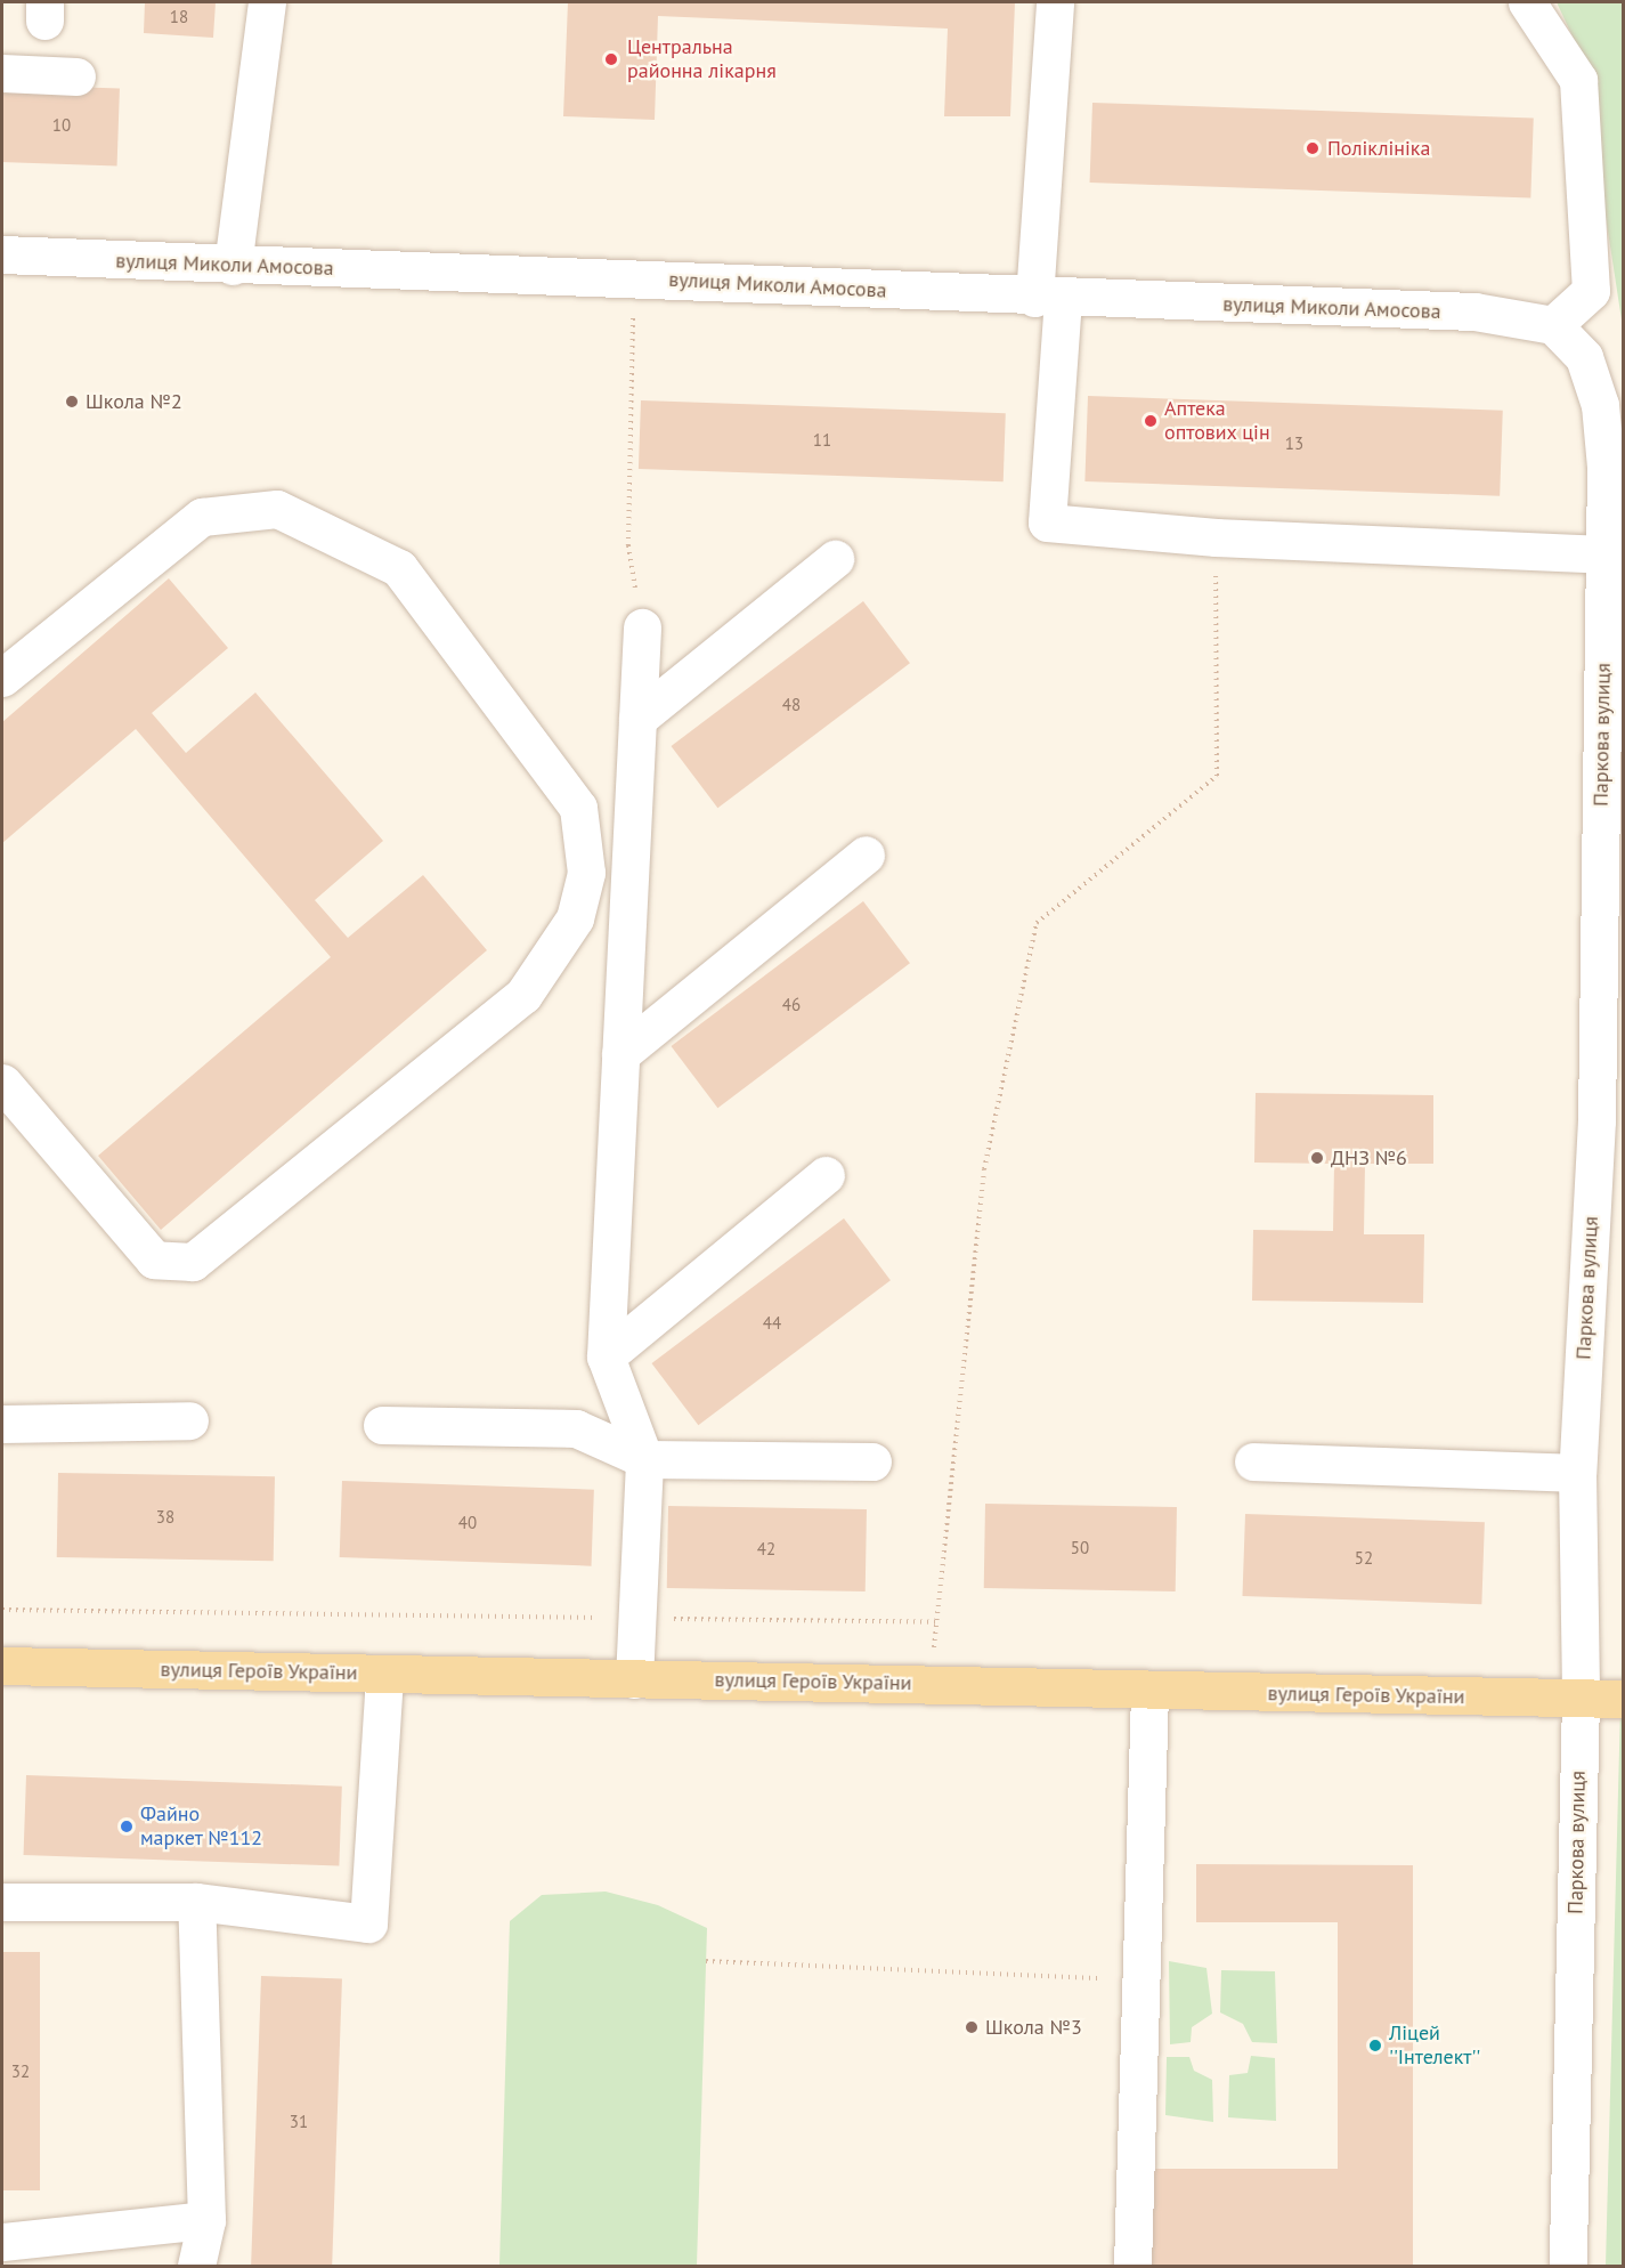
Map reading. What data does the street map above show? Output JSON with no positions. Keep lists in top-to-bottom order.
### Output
{
  "streets": {
    "main road": ["вулиця Героїв України"],
    "street": ["вулиця Миколи Амосова", "Паркова вулиця"]
  },
  "crossings": [
    ["вулиця Миколи Амосова", "Паркова вулиця"],
    ["Паркова вулиця", "вулиця Героїв України"]
  ],
  "places": [
    "Центральна районна лікарня",
    "Поліклініка",
    "Школа №2",
    "Аптека оптових цін",
    "ДНЗ №6",
    "Файно маркет №112",
    "Школа №3",
    "Ліцей ''Інтелект''"
  ],
  "house_numbers": [
    "18",
    "10",
    "11",
    "13",
    "48",
    "46",
    "44",
    "38",
    "40",
    "50",
    "42",
    "52",
    "32",
    "31"
  ]
}
